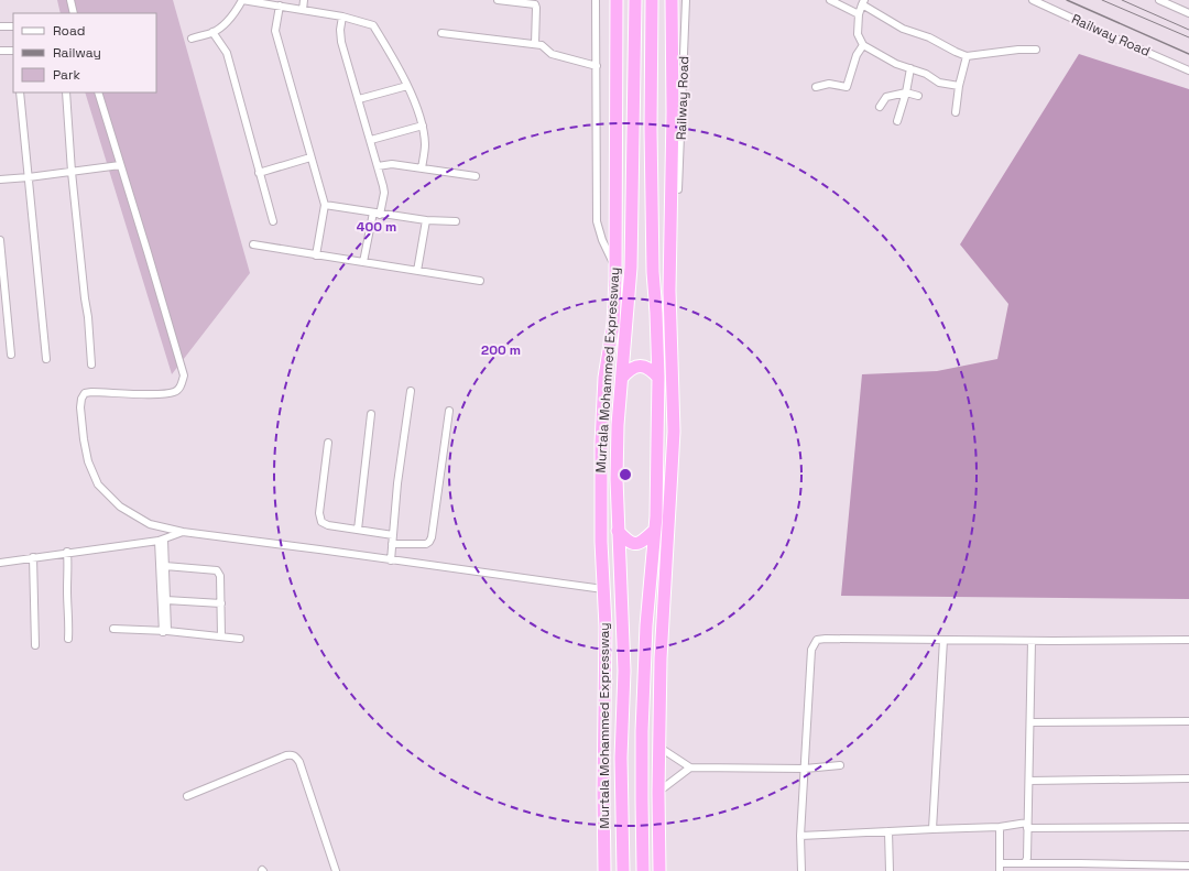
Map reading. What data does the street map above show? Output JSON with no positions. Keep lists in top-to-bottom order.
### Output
{
  "streets": {
    "highway": ["Murtala Mohammed Expressway"],
    "street": ["Railway Road"]
  },
  "legend": ["Road", "Railway", "Park"],
  "rings": ["400 m", "200 m"]
}
